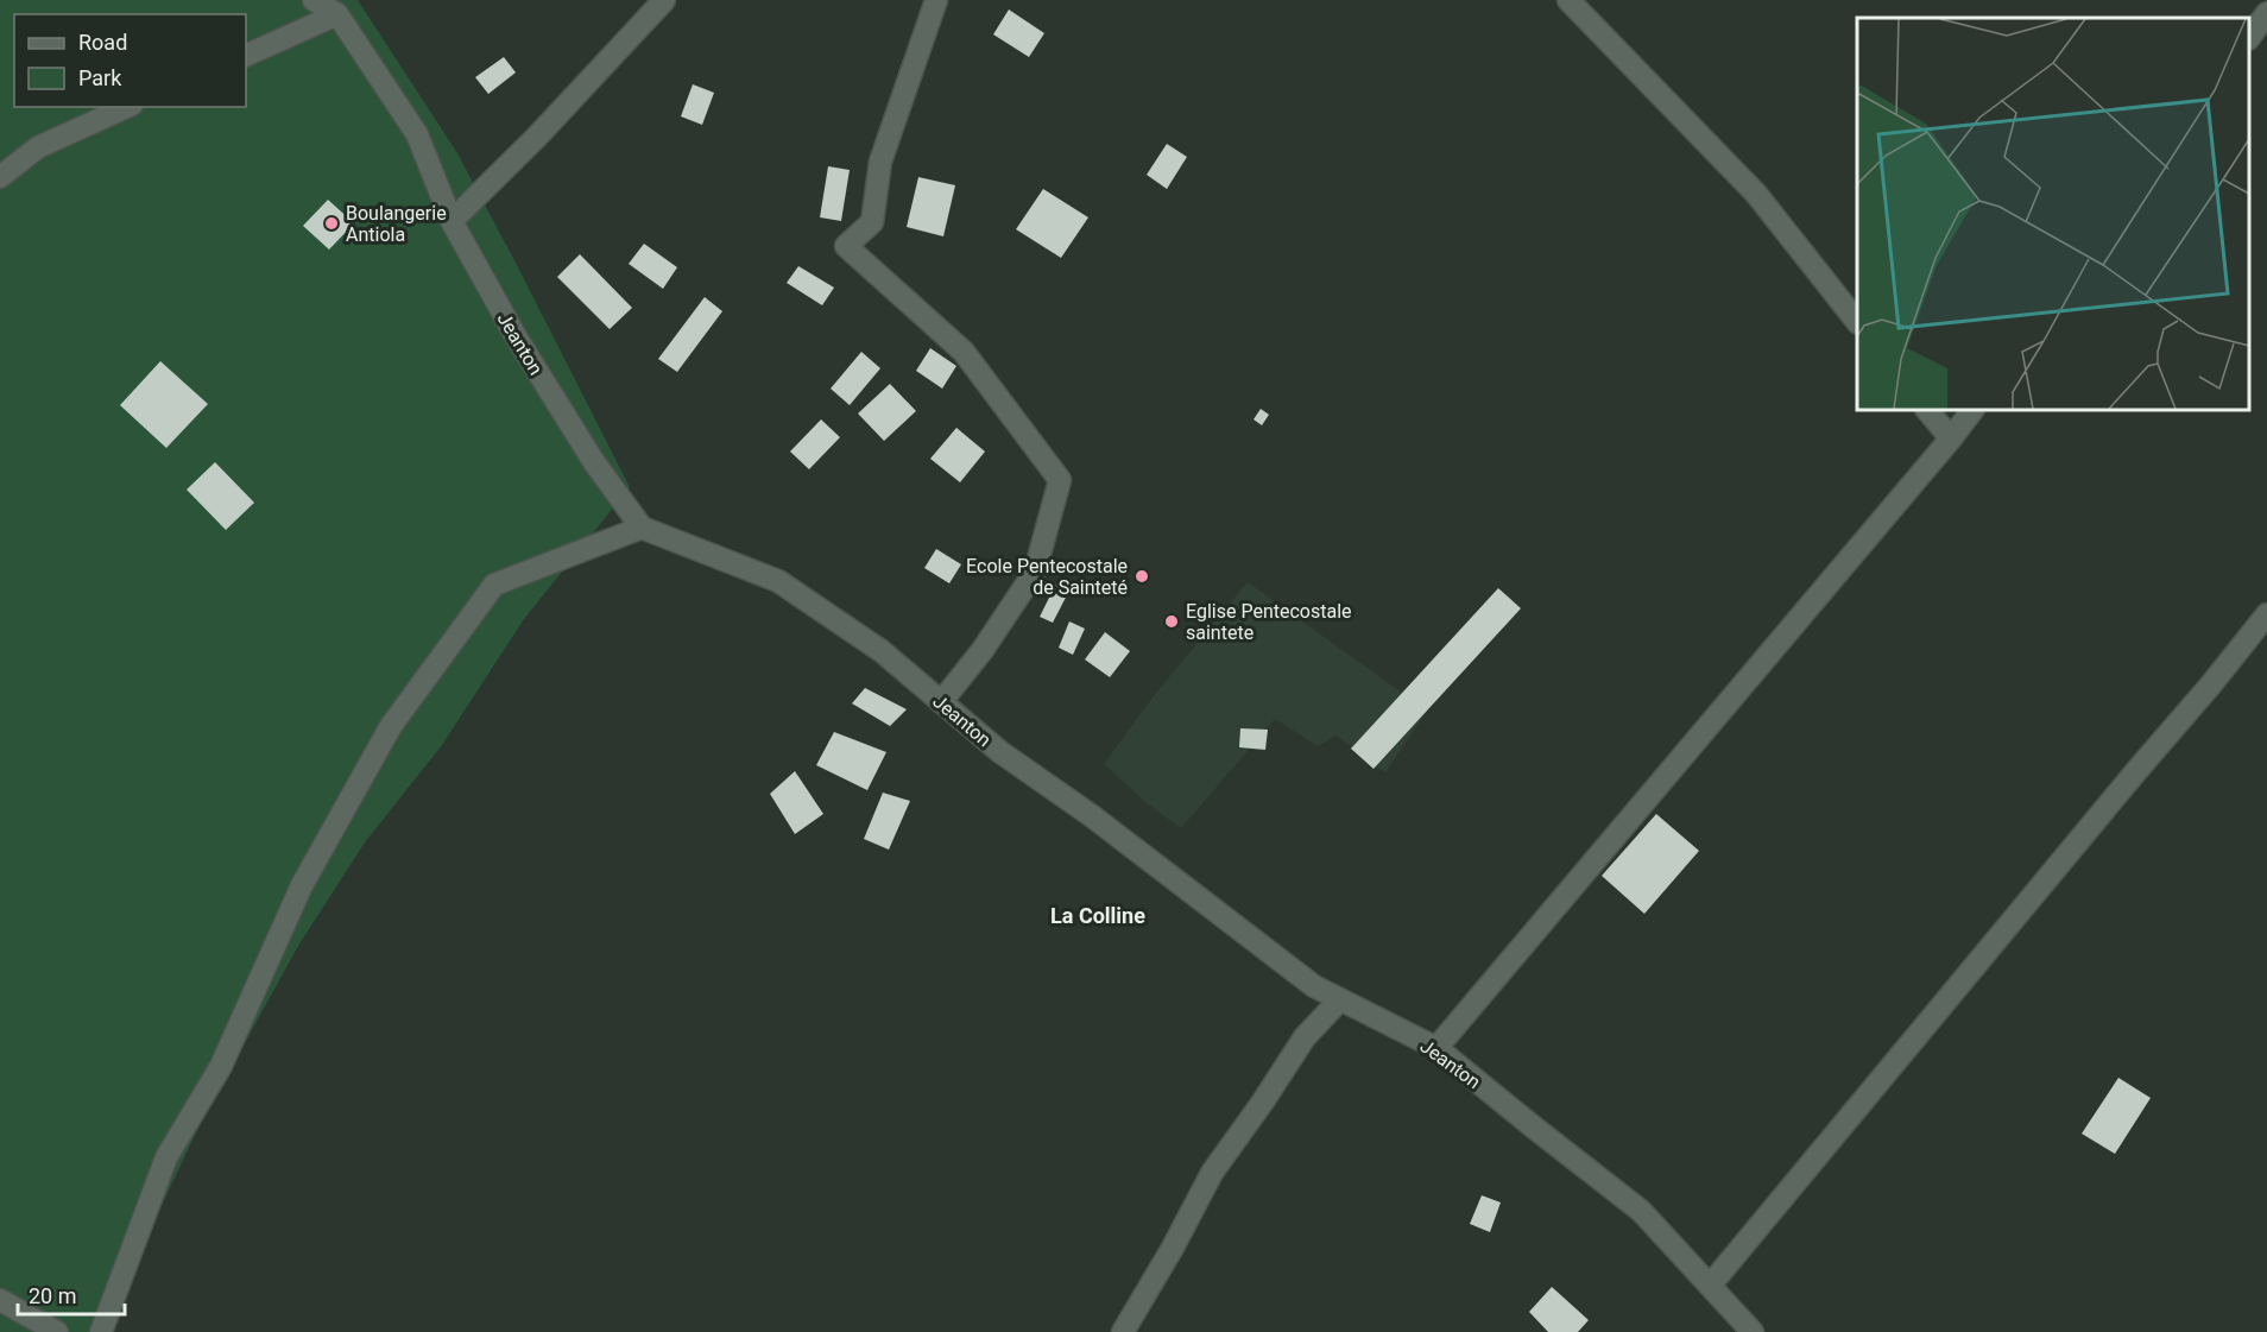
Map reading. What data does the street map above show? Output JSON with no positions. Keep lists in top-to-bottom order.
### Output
{
  "streets": {
    "street": ["Jeanton"]
  },
  "districts": ["La Colline"],
  "places": ["Boulangerie Antiola", "Ecole Pentecostale de Sainteté", "Eglise Pentecostale saintete"],
  "legend": ["Road", "Park"],
  "scale_bar": "20 m"
}
